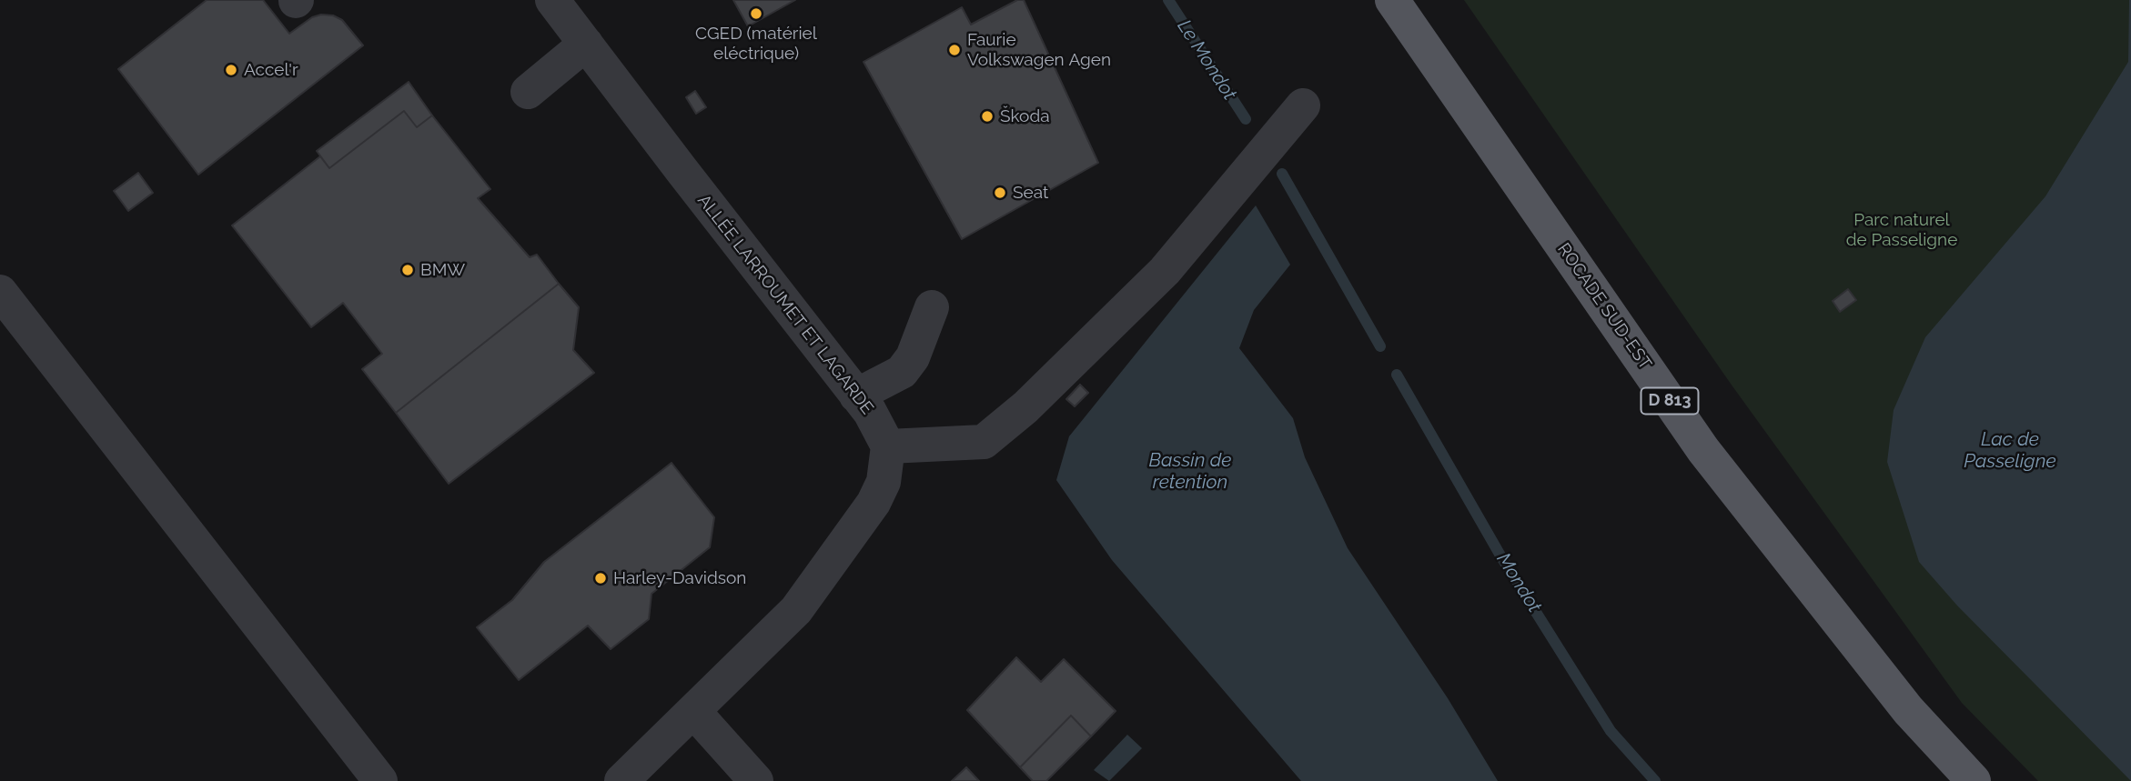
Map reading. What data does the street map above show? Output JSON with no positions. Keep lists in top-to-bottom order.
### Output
{
  "streets": {
    "main road": ["ROCADE SUD-EST", "D 813"],
    "street": ["ALLÉE LARROUMET ET LAGARDE"]
  },
  "water": [
    "Le Mondot",
    "Lac de Passeligne",
    "Bassin de retention",
    "Mondot"
  ],
  "parks": ["Parc naturel de Passeligne"],
  "places": [
    "CGED (matériel eléctrique)",
    "Faurie Volkswagen Agen",
    "Accel'r",
    "Škoda",
    "Seat",
    "BMW",
    "Harley-Davidson"
  ]
}
